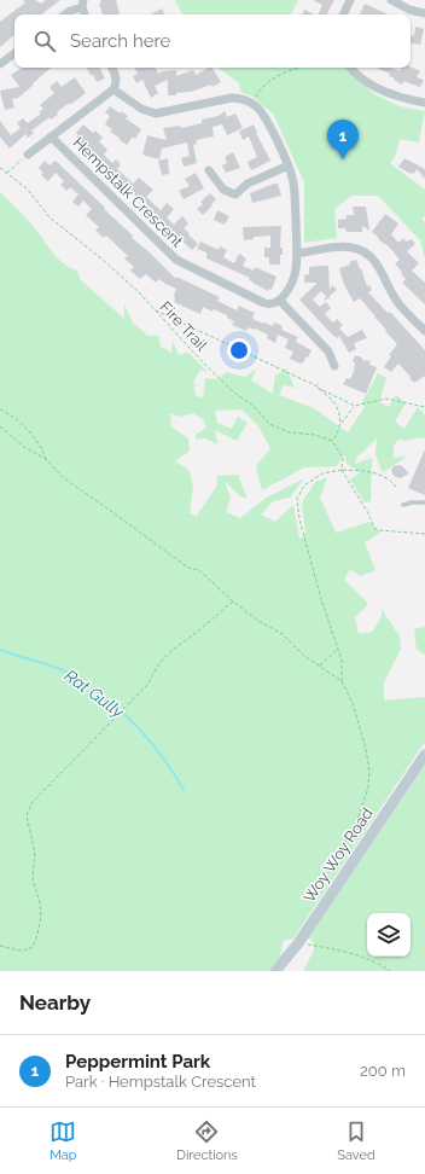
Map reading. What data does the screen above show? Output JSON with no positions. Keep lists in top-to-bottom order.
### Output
{
  "streets": {
    "main road": ["Woy Woy Road"],
    "street": ["Hempstalk Crescent"],
    "path": ["Fire Trail"]
  },
  "water": ["Rat Gully"],
  "page": {
    "search": "Search here",
    "pins": "1",
    "heading": "Nearby",
    "list": [
      {
        "mark": "1",
        "name": "Peppermint Park",
        "note": "Park · Hempstalk Crescent",
        "value": "200 m"
      }
    ],
    "nav": ["Map", "Directions", "Saved"]
  }
}
